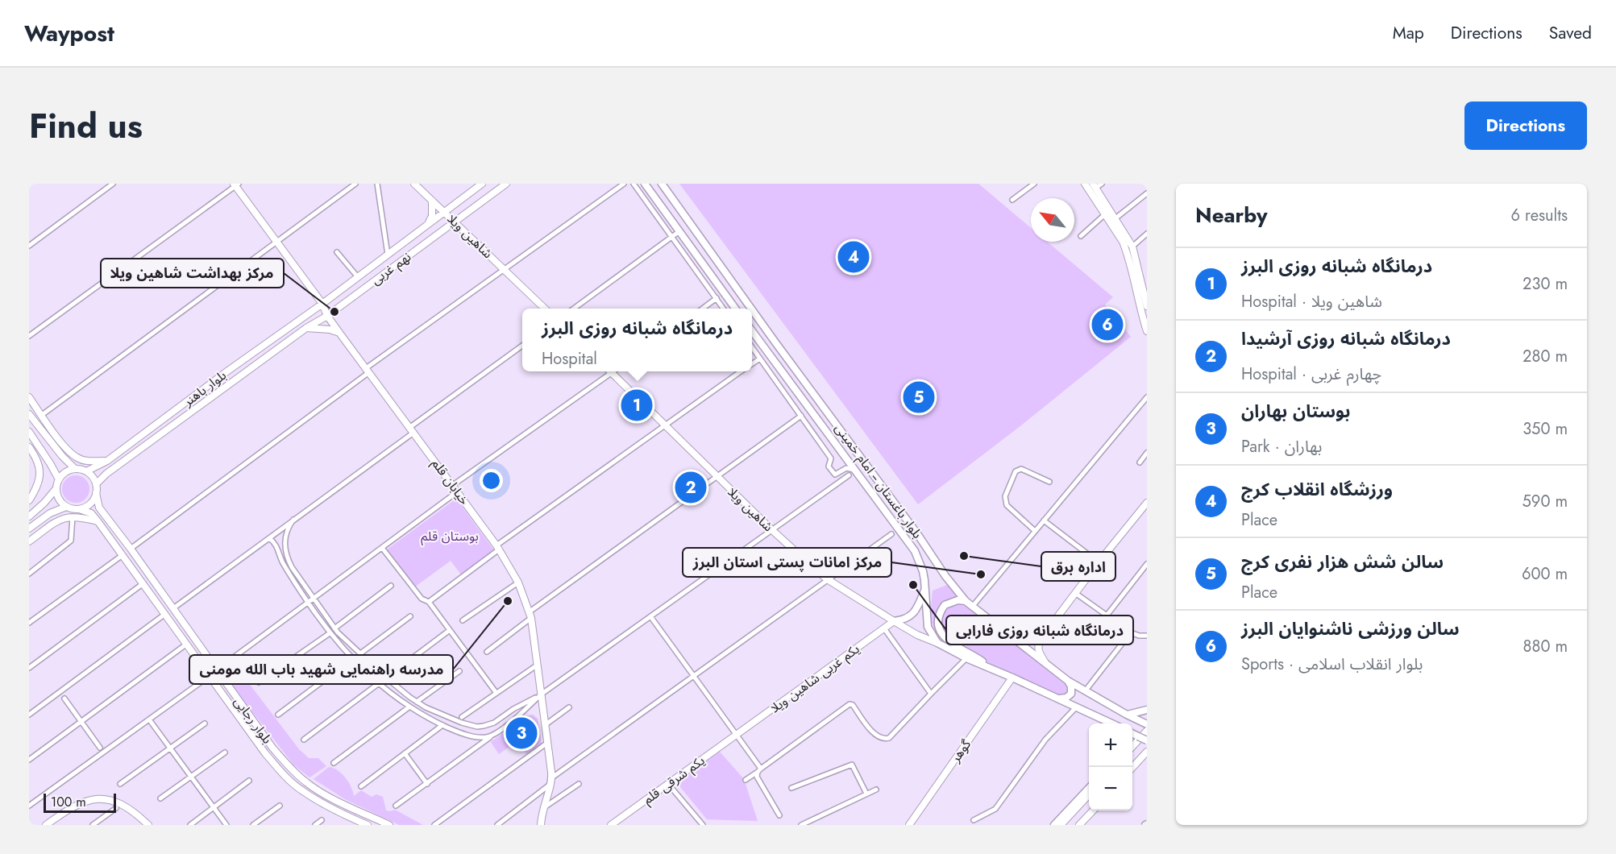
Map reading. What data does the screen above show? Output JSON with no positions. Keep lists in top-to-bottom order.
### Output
{
  "streets": {
    "main road": [
      "شاهین ویلا",
      "نهم غربی",
      "بلوار باهنر",
      "بلوار باغستان -- امام خمینی",
      "خیابان قلم",
      "یکم غربی شاهین ویلا",
      "بلوار رجایی",
      "گوهر",
      "یکم شرقی قلم"
    ]
  },
  "crossings": [
    ["شاهین ویلا", "نهم غربی"],
    ["شاهین ویلا", "بلوار باغستان -- امام خمینی"],
    ["شاهین ویلا", "یکم غربی شاهین ویلا"],
    ["نهم غربی", "بلوار باهنر"],
    ["نهم غربی", "خیابان قلم"],
    ["بلوار باهنر", "خیابان قلم"],
    ["بلوار باهنر", "بلوار رجایی"],
    ["یکم غربی شاهین ویلا", "یکم شرقی قلم"]
  ],
  "parks": ["بوستان قلم"],
  "places": [
    "مرکز بهداشت شاهین ویلا",
    "اداره برق",
    "مرکز امانات پستی استان البرز",
    "درمانگاه شبانه روزی فارابی",
    "مدرسه راهنمایی شهید باب الله مومنی"
  ],
  "scale_bar": "100 m",
  "north": "top left",
  "page": {
    "header": "Waypost",
    "nav": ["Map", "Directions", "Saved"],
    "title": "Find us",
    "buttons": "Directions",
    "heading": ["Nearby", "6 results"],
    "pins": [
      "4",
      "6",
      "5",
      "1",
      "2",
      "3"
    ],
    "list": [
      {
        "mark": "1",
        "name": "درمانگاه شبانه روزی البرز",
        "note": "Hospital · شاهین ویلا",
        "value": "230 m"
      },
      {
        "mark": "2",
        "name": "درمانگاه شبانه روزی آرشیدا",
        "note": "Hospital · چهارم غربی",
        "value": "280 m"
      },
      {
        "mark": "3",
        "name": "بوستان بهاران",
        "note": "Park · بهاران",
        "value": "350 m"
      },
      {
        "mark": "4",
        "name": "ورزشگاه انقلاب کرج",
        "note": "Place",
        "value": "590 m"
      },
      {
        "mark": "5",
        "name": "سالن شش هزار نفری کرج",
        "note": "Place",
        "value": "600 m"
      },
      {
        "mark": "6",
        "name": "سالن ورزشی ناشنوایان البرز",
        "note": "Sports · بلوار انقلاب اسلامی",
        "value": "880 m"
      }
    ],
    "popup": ["درمانگاه شبانه روزی البرز", "Hospital"],
    "map_buttons": ["+", "−"],
    "scale": "100 m"
  }
}
